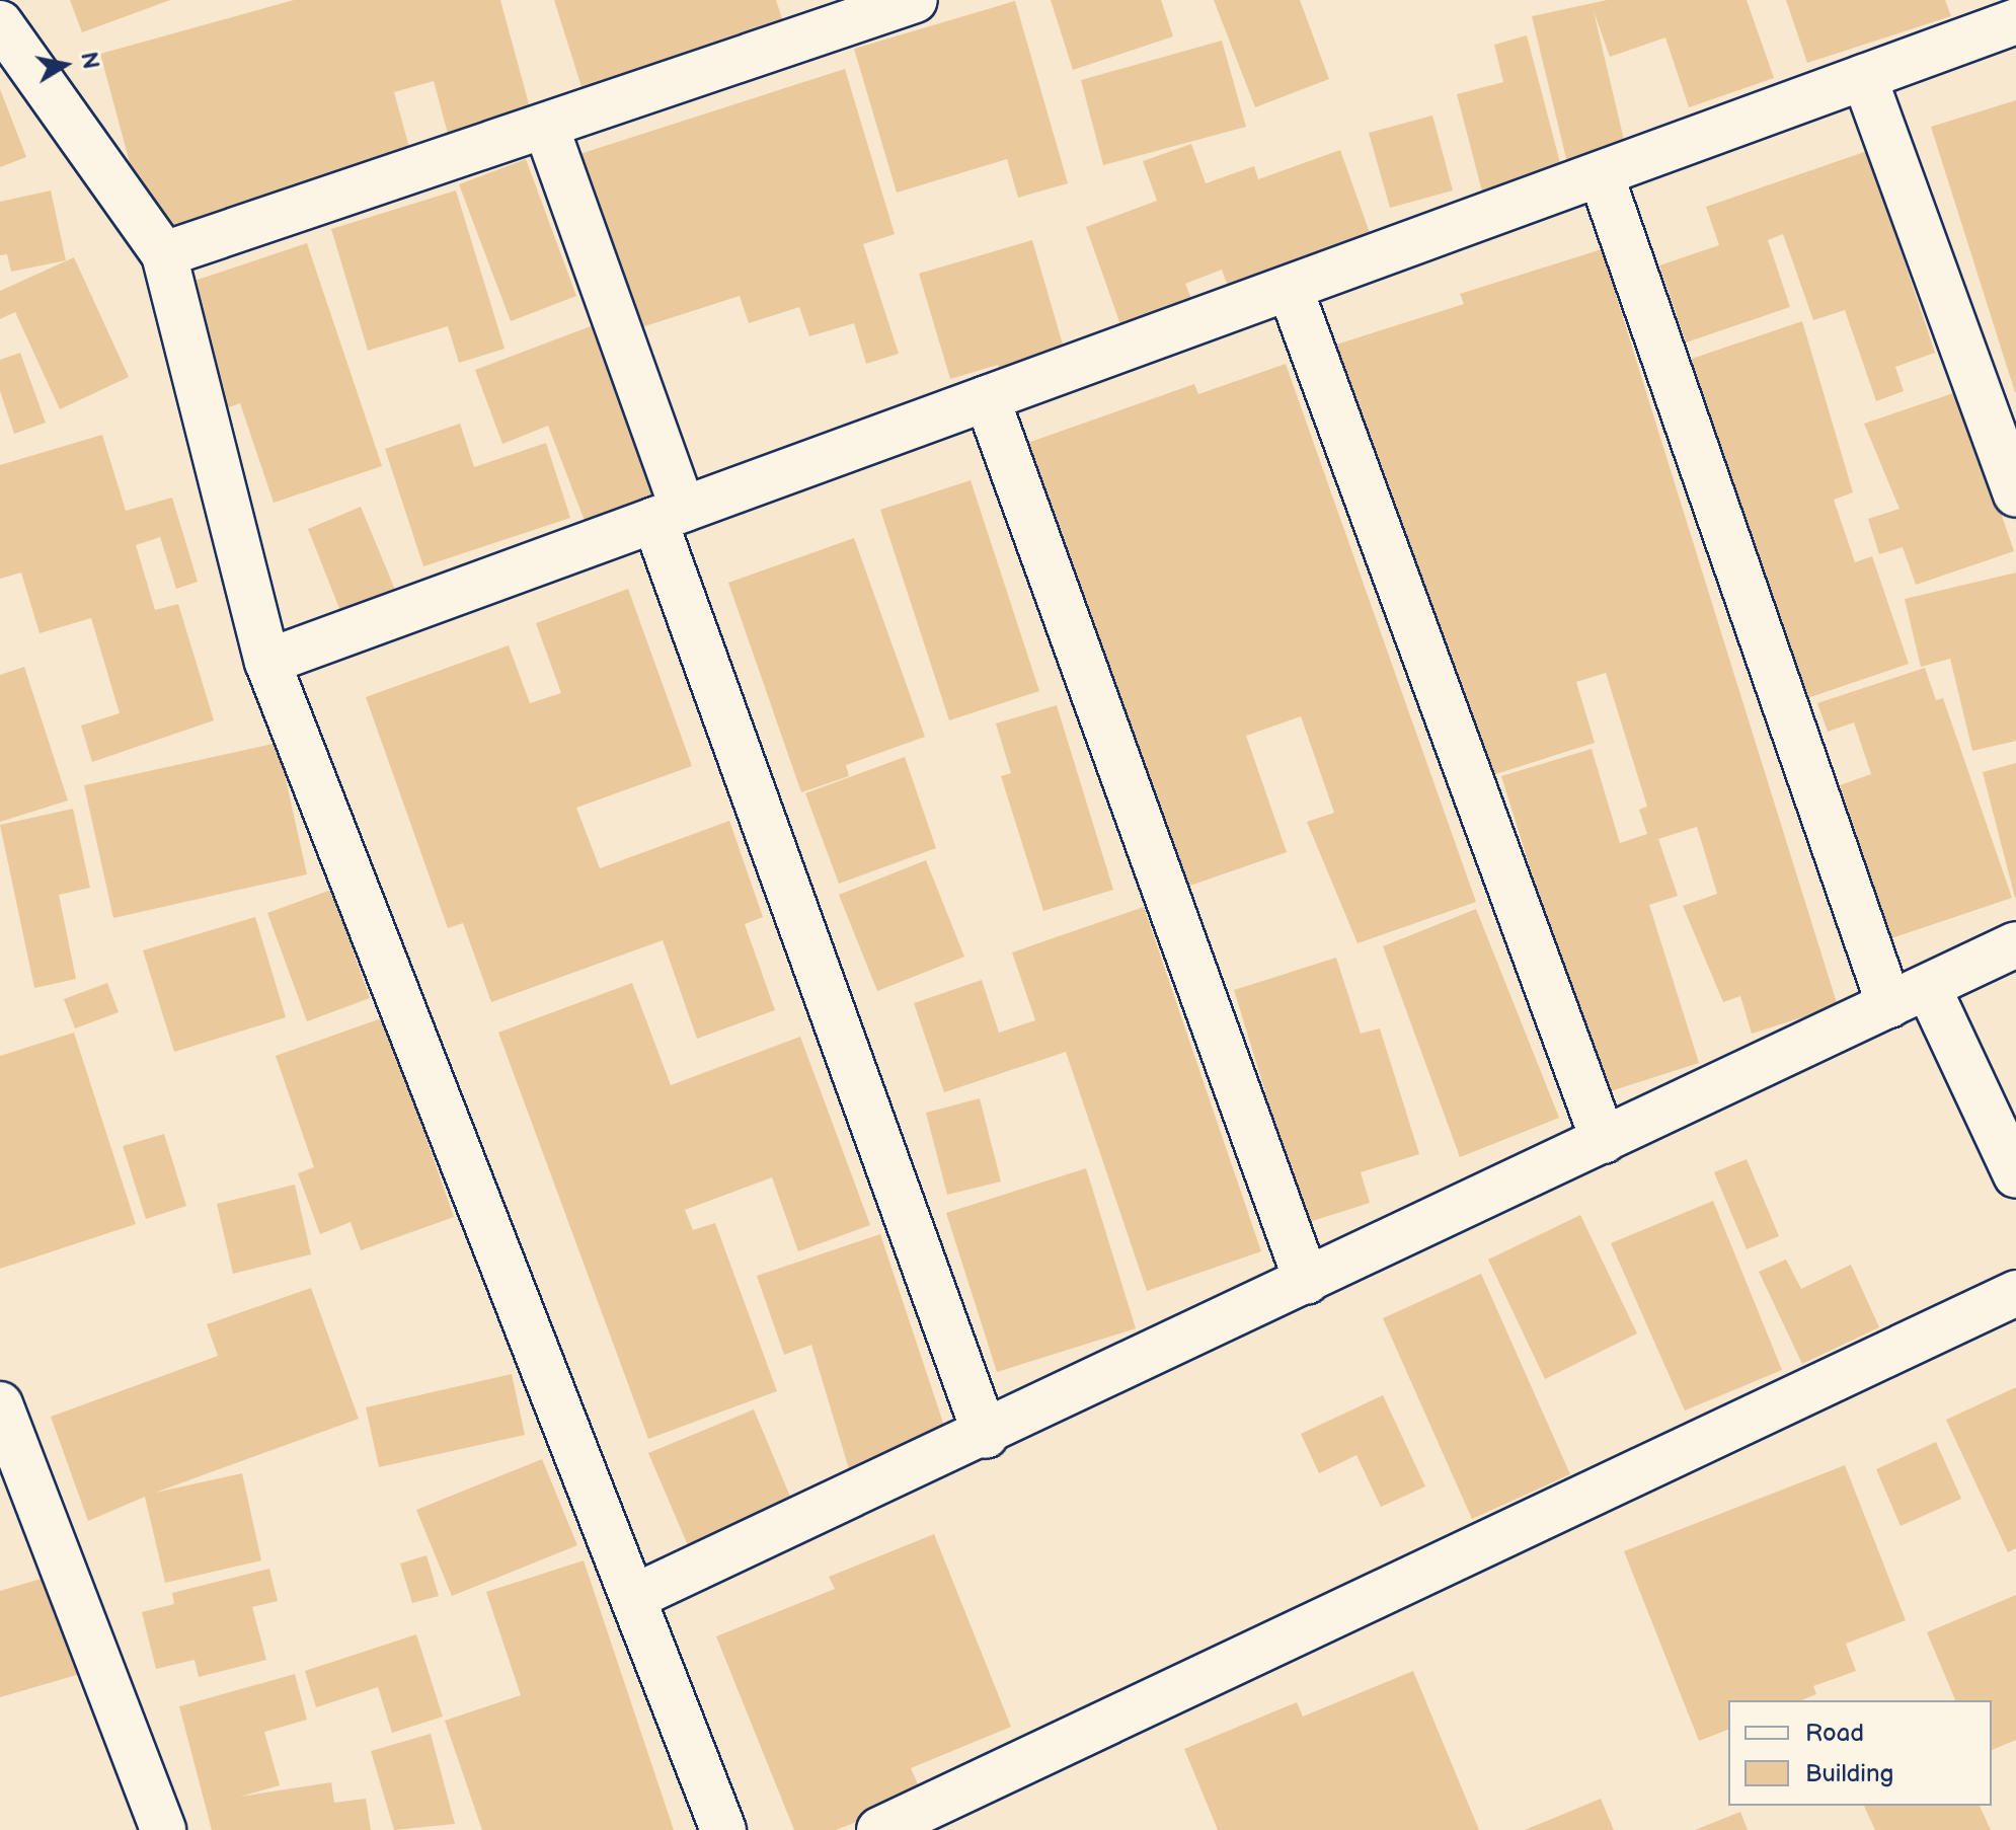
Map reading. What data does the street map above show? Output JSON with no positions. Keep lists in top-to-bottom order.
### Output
{
  "legend": ["Road", "Building"],
  "north": "right"
}
